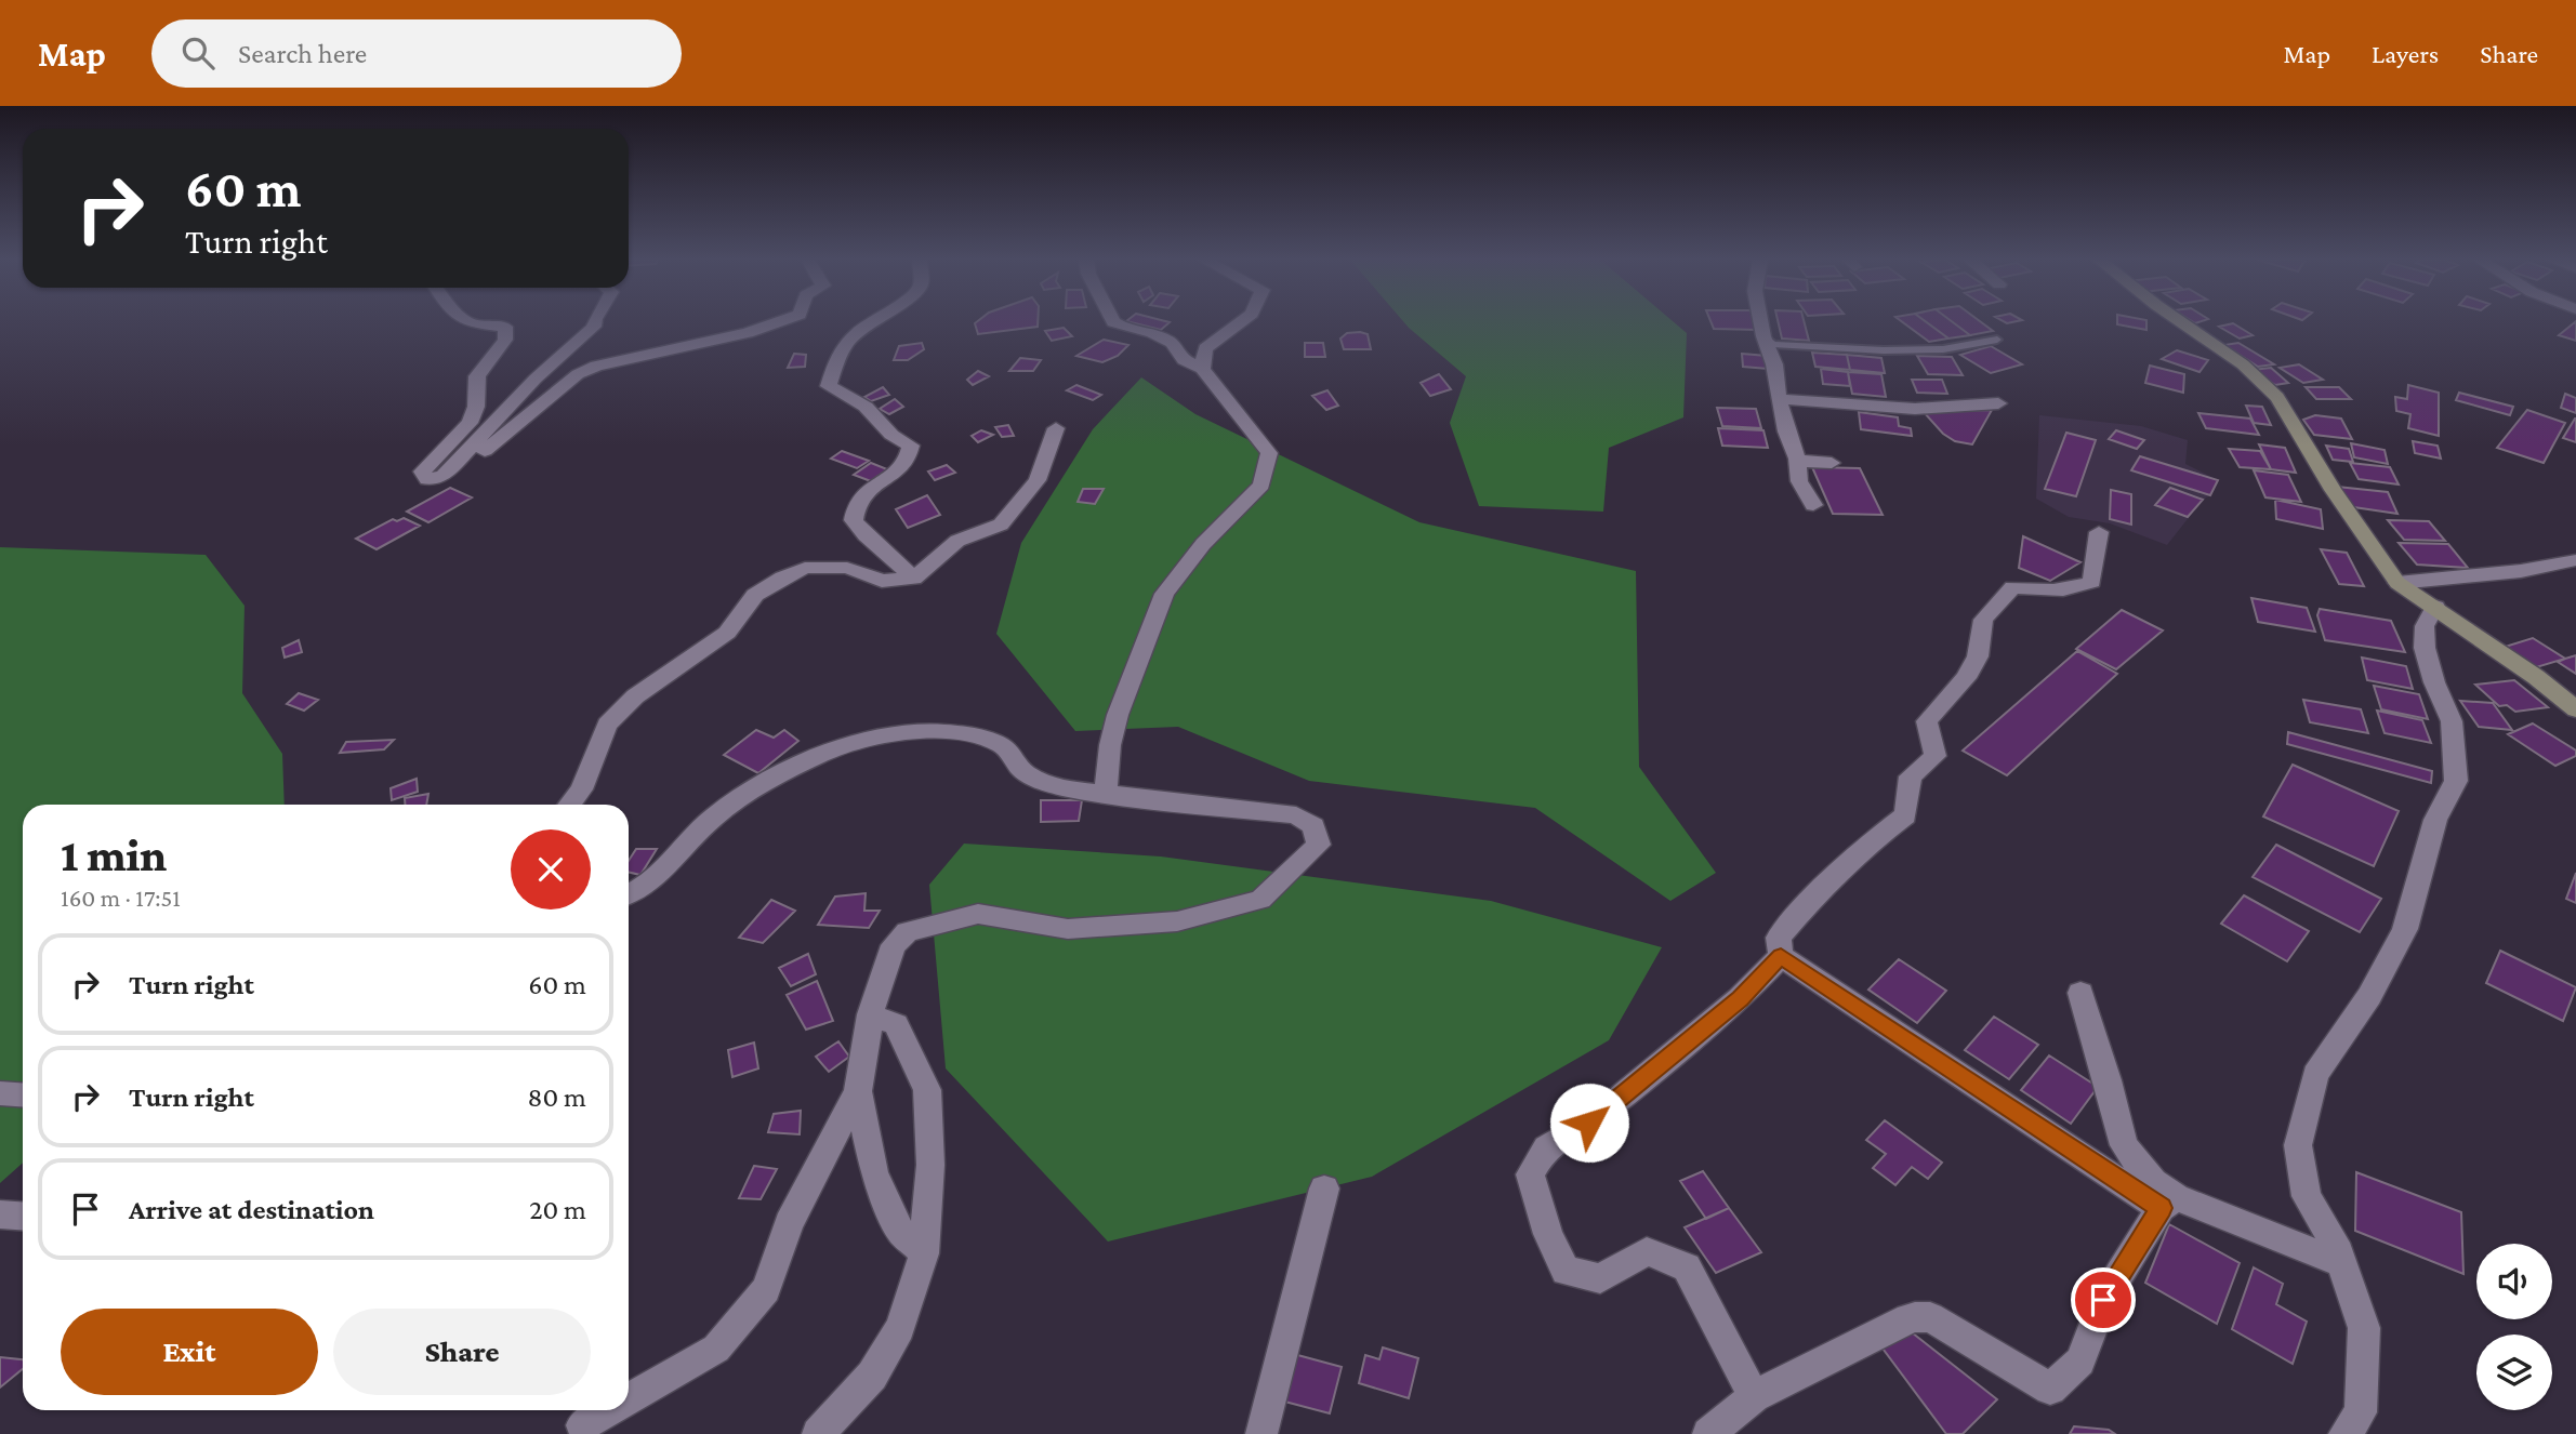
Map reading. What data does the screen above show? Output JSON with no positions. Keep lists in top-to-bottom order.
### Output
{
  "page": {
    "header": "Map",
    "search": "Search here",
    "nav": ["Map", "Layers", "Share"],
    "turn": ["60 m", "Turn right"],
    "heading": ["1 min", "160 m · 17:51"],
    "list": [
      {
        "name": "Turn right",
        "value": "60 m"
      },
      {
        "name": "Turn right",
        "value": "80 m"
      },
      {
        "name": "Arrive at destination",
        "value": "20 m"
      }
    ],
    "buttons": ["Exit", "Share"]
  }
}
